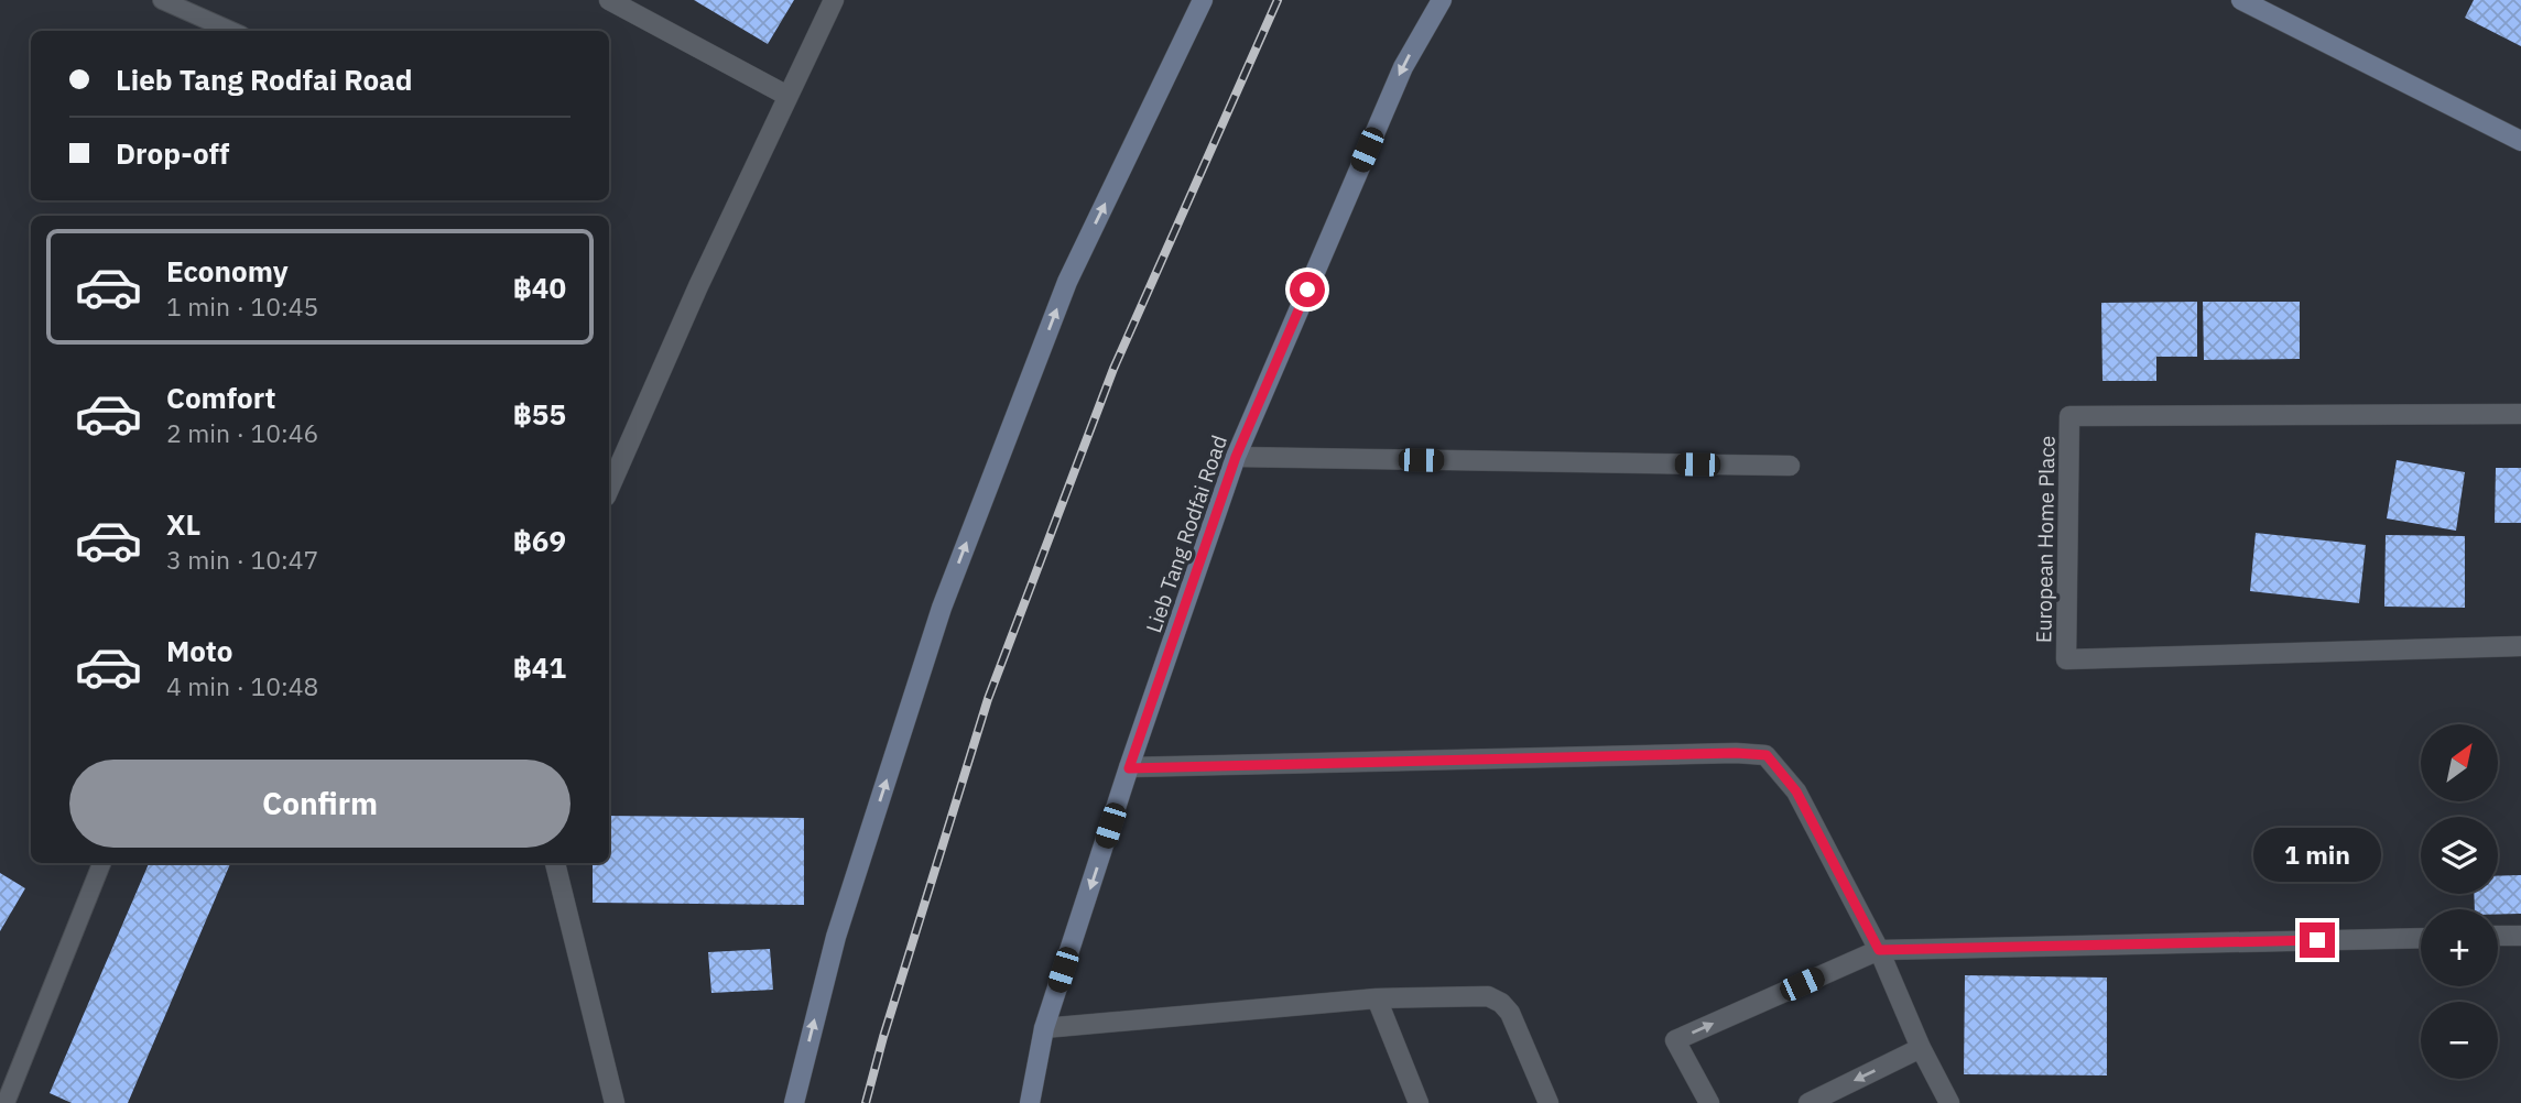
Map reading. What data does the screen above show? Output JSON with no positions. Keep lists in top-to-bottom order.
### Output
{
  "streets": {
    "street": ["Lieb Tang Rodfai Road", "European Home Place"]
  },
  "one_way": ["Lieb Tang Rodfai Road"],
  "north": "top right",
  "page": {
    "banner": ["Lieb Tang Rodfai Road", "Drop-off"],
    "list": [
      {
        "name": "Economy",
        "note": "1 min · 10:45",
        "value": "฿40"
      },
      {
        "name": "Comfort",
        "note": "2 min · 10:46",
        "value": "฿55"
      },
      {
        "name": "XL",
        "note": "3 min · 10:47",
        "value": "฿69"
      },
      {
        "name": "Moto",
        "note": "4 min · 10:48",
        "value": "฿41"
      }
    ],
    "map_buttons": ["+", "−"],
    "buttons": "Confirm",
    "bubble": "1 min"
  }
}
